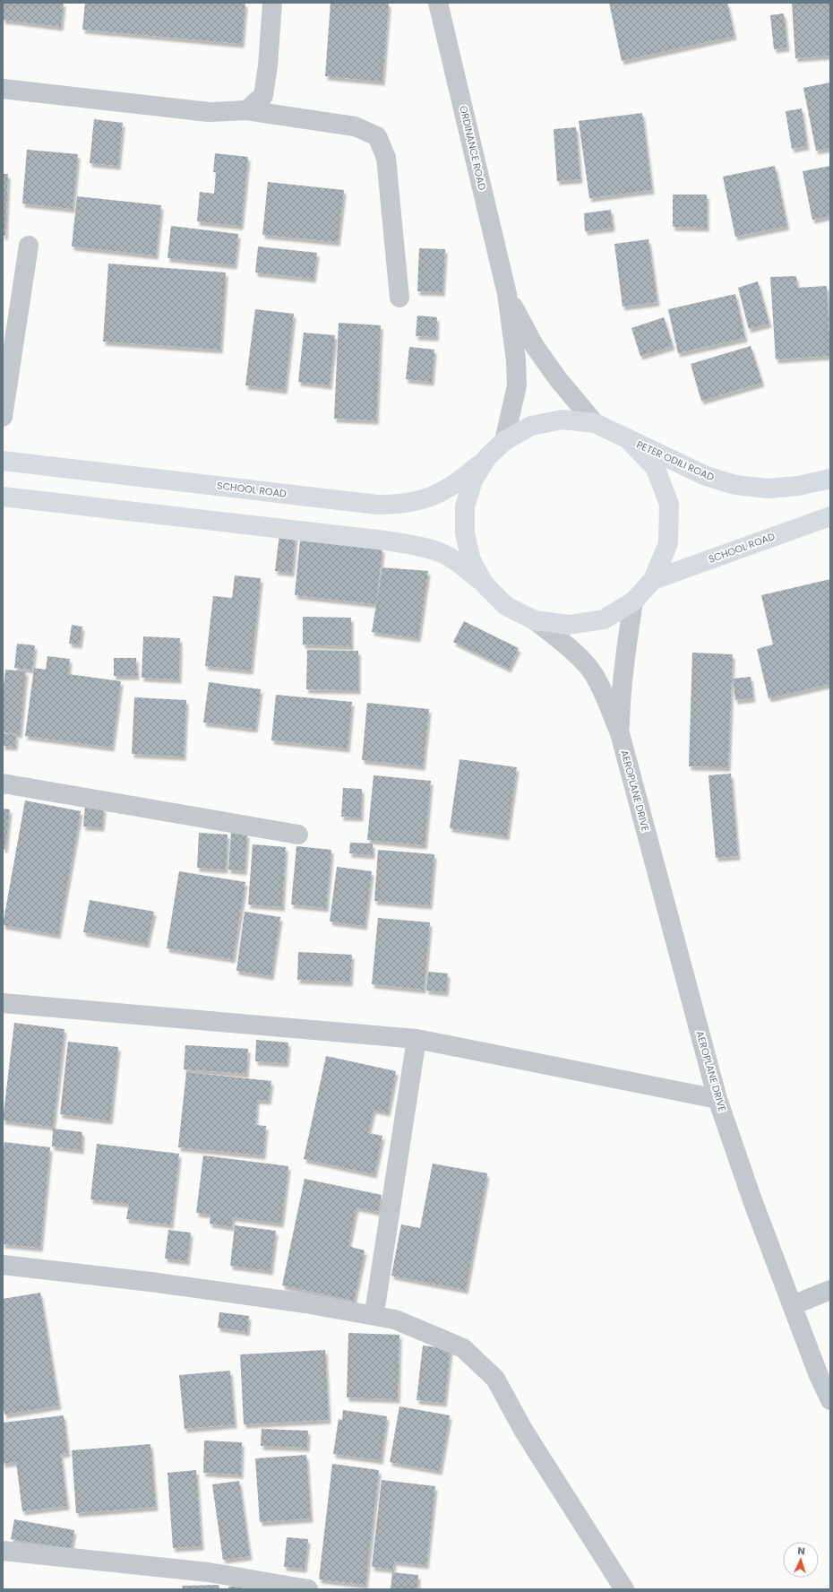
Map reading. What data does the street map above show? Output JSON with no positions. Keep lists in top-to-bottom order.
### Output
{
  "streets": {
    "main road": ["PETER ODILI ROAD", "SCHOOL ROAD"],
    "street": ["ORDINANCE ROAD", "AEROPLANE DRIVE"]
  },
  "crossings": [
    ["PETER ODILI ROAD", "SCHOOL ROAD"]
  ],
  "north": "top"
}
